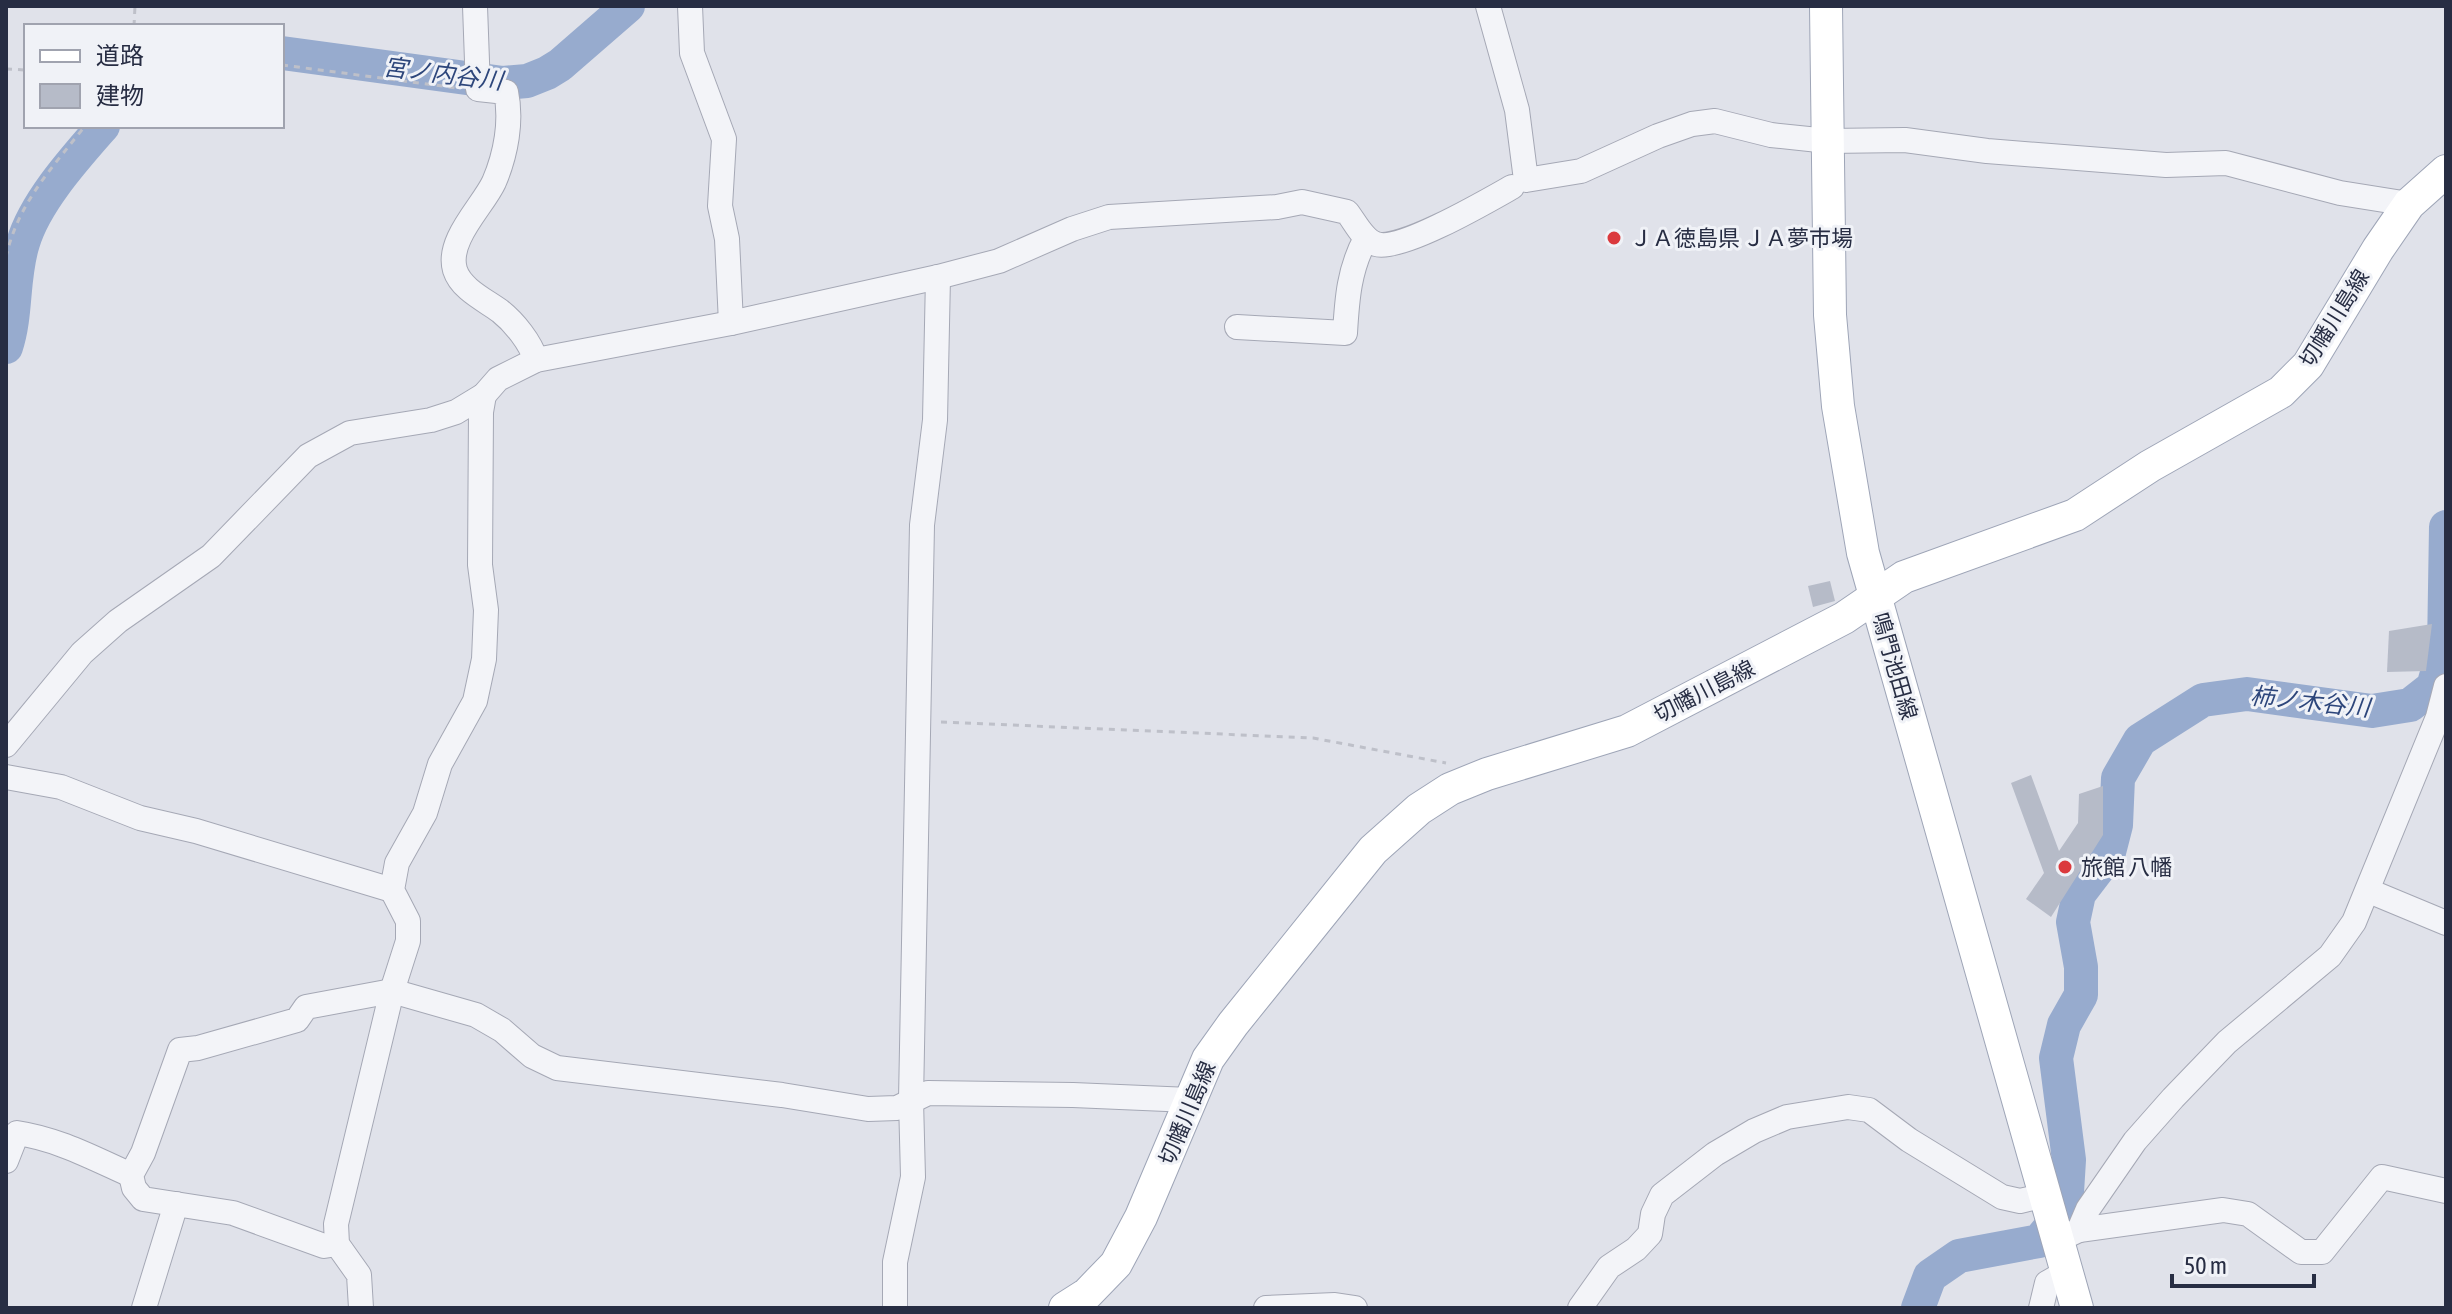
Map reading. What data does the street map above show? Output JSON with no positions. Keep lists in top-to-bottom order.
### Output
{
  "streets": {
    "main road": ["切幡川島線", "鳴門池田線"]
  },
  "crossings": [
    ["切幡川島線", "鳴門池田線"]
  ],
  "water": ["宮ノ内谷川", "柿ノ木谷川"],
  "places": ["ＪＡ徳島県 ＪＡ夢市場", "旅館 八幡"],
  "legend": ["道路", "建物"],
  "scale_bar": "50 m"
}
